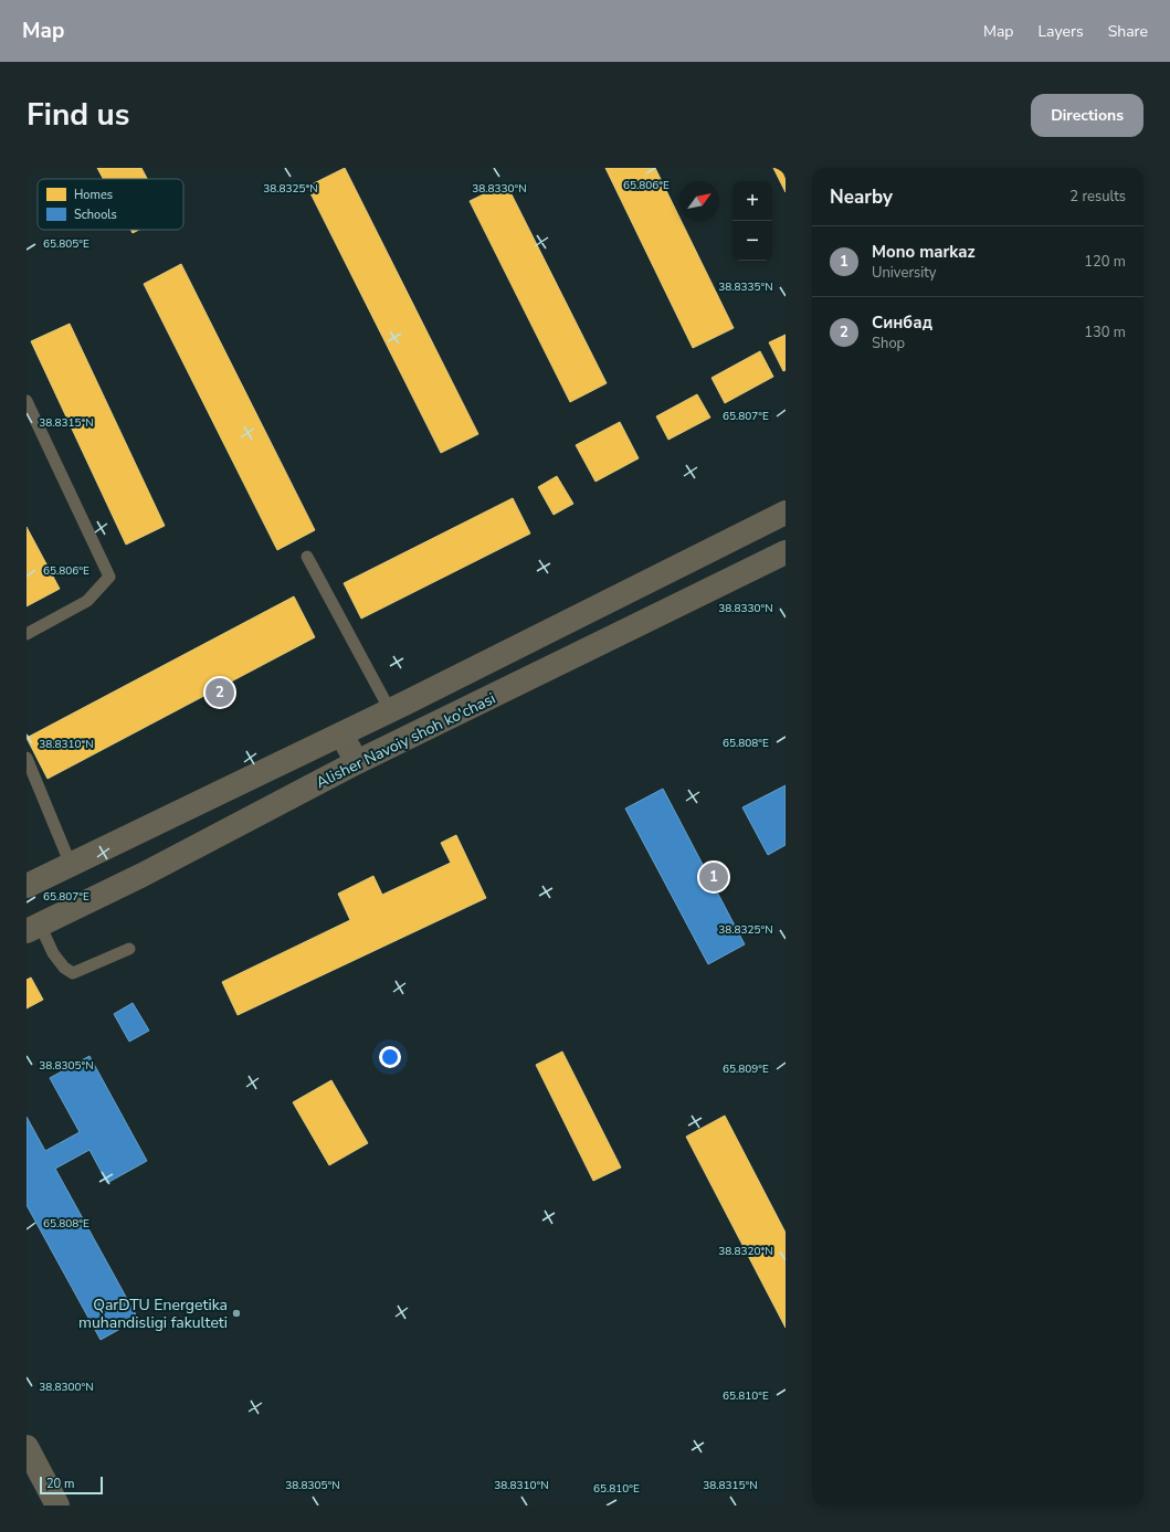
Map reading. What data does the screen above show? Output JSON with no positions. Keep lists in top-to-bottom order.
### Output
{
  "streets": {
    "main road": ["Alisher Navoiy shoh ko'chasi"]
  },
  "places": ["QarDTU Energetika muhandisligi fakulteti"],
  "legend": ["Homes", "Schools"],
  "scale_bar": "20 m",
  "north": "top right",
  "page": {
    "header": "Map",
    "nav": ["Map", "Layers", "Share"],
    "title": "Find us",
    "buttons": "Directions",
    "heading": ["Nearby", "2 results"],
    "map_buttons": ["+", "−"],
    "list": [
      {
        "mark": "1",
        "name": "Mono markaz",
        "note": "University",
        "value": "120 m"
      },
      {
        "mark": "2",
        "name": "Синбад",
        "note": "Shop",
        "value": "130 m"
      }
    ],
    "pins": ["2", "1"],
    "scale": "20 m"
  },
  "coordinates": [
    "65.806°E",
    "38.8325°N",
    "38.8330°N",
    "65.805°E",
    "38.8335°N",
    "65.807°E",
    "38.8315°N",
    "65.808°E",
    "38.8310°N",
    "38.8305°N",
    "65.809°E",
    "38.8320°N",
    "38.8300°N",
    "65.810°E"
  ]
}
